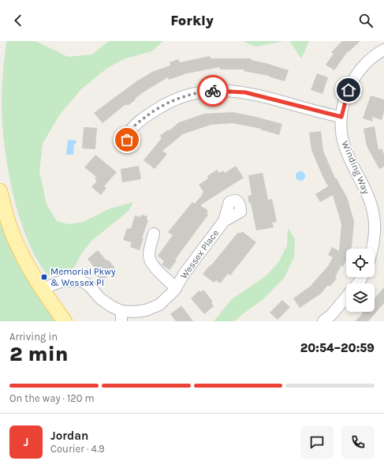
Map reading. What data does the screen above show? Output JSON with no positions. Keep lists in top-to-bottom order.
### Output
{
  "streets": {
    "street": ["Winding Way", "Wessex Place"]
  },
  "places": {
    "transit": ["Memorial Pkwy & Wessex Pl"]
  },
  "page": {
    "header": "Forkly",
    "heading": ["2 min", "Arriving in", "20:54–20:59"],
    "panel": ["Jordan", "Courier · 4.9"],
    "bar": "On the way · 120 m",
    "round": "J"
  }
}
